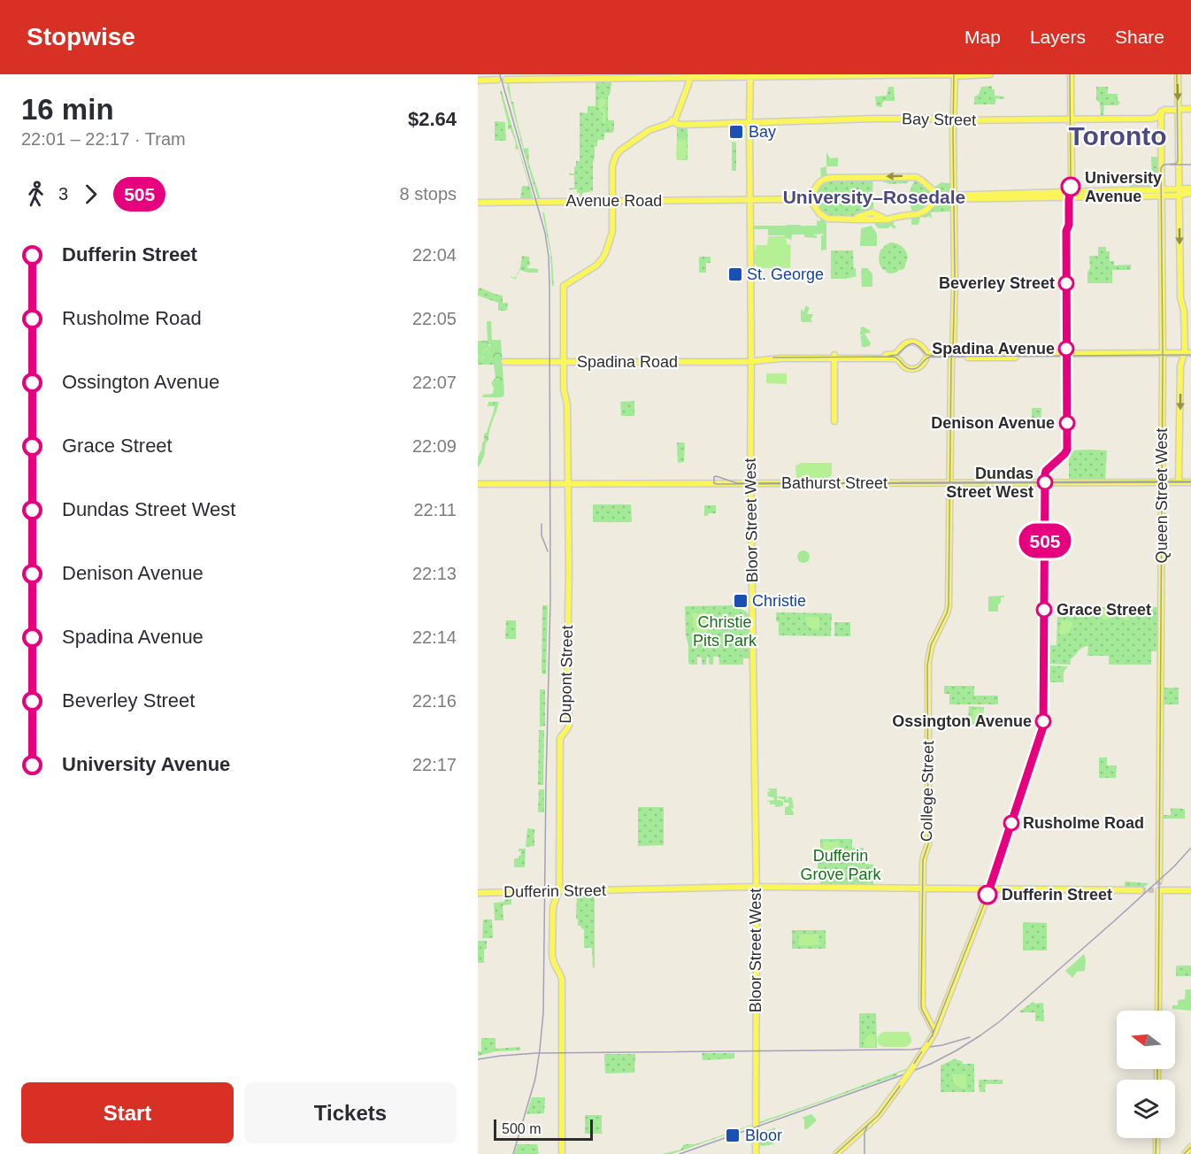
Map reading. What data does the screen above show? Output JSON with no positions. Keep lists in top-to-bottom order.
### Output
{
  "streets": {
    "main road": [
      "Bay Street",
      "Avenue Road",
      "Spadina Road",
      "Bathurst Street",
      "Queen Street West",
      "Bloor Street West",
      "Dupont Street",
      "College Street",
      "Dufferin Street"
    ]
  },
  "crossings": [
    ["Bay Street", "Bloor Street West"],
    ["Bay Street", "College Street"],
    ["Avenue Road", "Bloor Street West"],
    ["Avenue Road", "Dupont Street"],
    ["Spadina Road", "Bloor Street West"],
    ["Spadina Road", "Dupont Street"],
    ["Bathurst Street", "Queen Street West"],
    ["Bathurst Street", "Bloor Street West"],
    ["Bathurst Street", "Dupont Street"],
    ["Bathurst Street", "College Street"],
    ["Bloor Street West", "Dufferin Street"],
    ["Dupont Street", "Dufferin Street"],
    ["College Street", "Dufferin Street"]
  ],
  "districts": ["Toronto", "University–Rosedale"],
  "parks": ["Christie Pits Park", "Dufferin Grove Park"],
  "places": {
    "transit": [
      "Bay",
      "St. George",
      "Christie",
      "Bloor"
    ],
    "other": [
      "University Avenue",
      "Beverley Street",
      "Spadina Avenue",
      "Denison Avenue",
      "Dundas Street West",
      "Grace Street",
      "Ossington Avenue",
      "Rusholme Road",
      "Dufferin Street"
    ]
  },
  "lines": ["tram line 505"],
  "scale_bar": "500 m",
  "north": "left",
  "page": {
    "header": "Stopwise",
    "nav": ["Map", "Layers", "Share"],
    "heading": ["16 min", "22:01 – 22:17 · Tram", "$2.64"],
    "on_map": "505",
    "legs": ["3", "505", "8 stops"],
    "list": [
      {
        "name": "Dufferin Street",
        "value": "22:04"
      },
      {
        "name": "Rusholme Road",
        "value": "22:05"
      },
      {
        "name": "Ossington Avenue",
        "value": "22:07"
      },
      {
        "name": "Grace Street",
        "value": "22:09"
      },
      {
        "name": "Dundas Street West",
        "value": "22:11"
      },
      {
        "name": "Denison Avenue",
        "value": "22:13"
      },
      {
        "name": "Spadina Avenue",
        "value": "22:14"
      },
      {
        "name": "Beverley Street",
        "value": "22:16"
      },
      {
        "name": "University Avenue",
        "value": "22:17"
      }
    ],
    "buttons": ["Start", "Tickets"],
    "scale": "500 m"
  }
}
